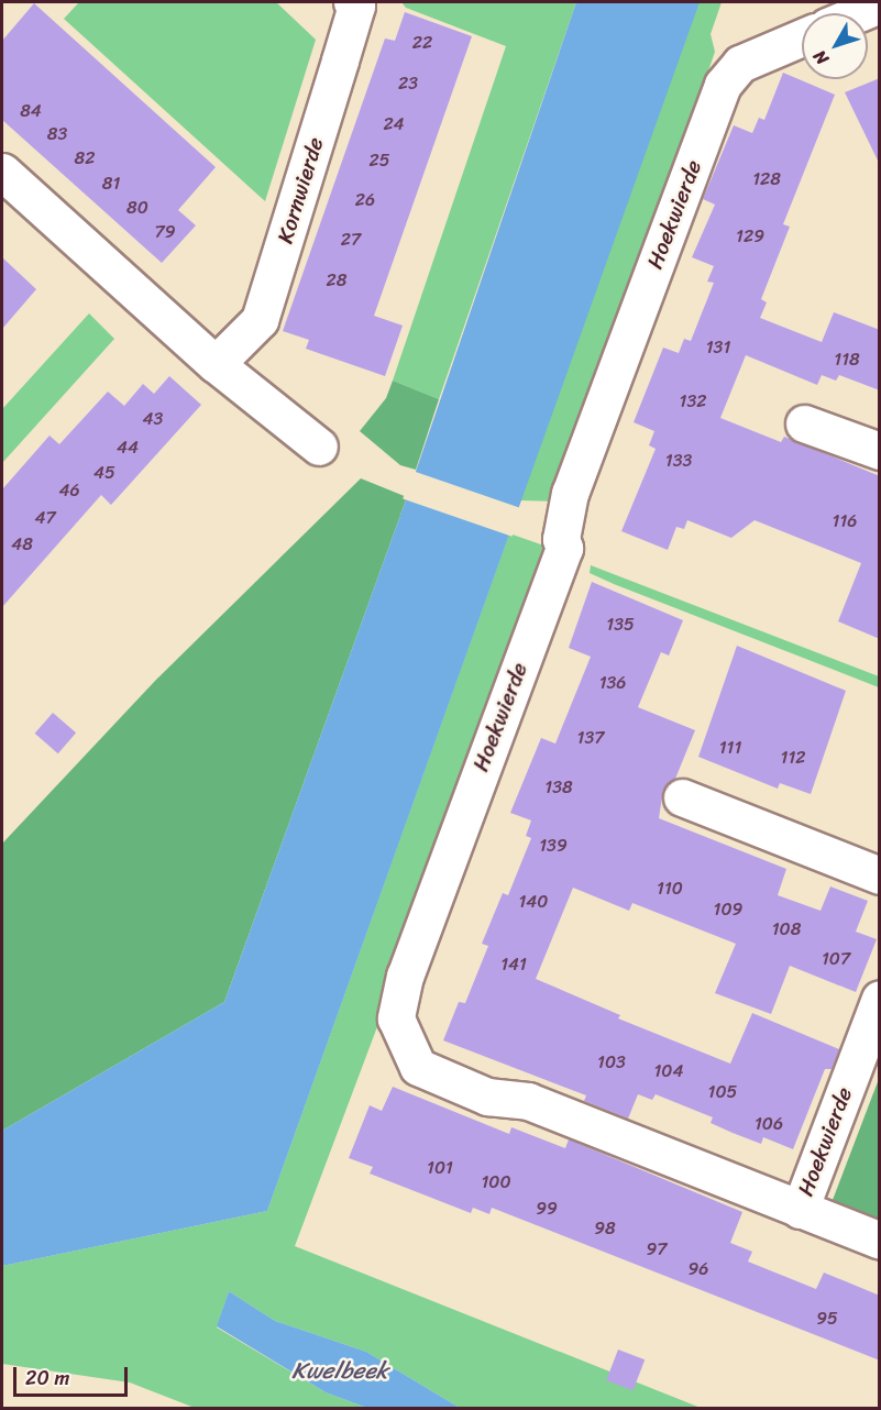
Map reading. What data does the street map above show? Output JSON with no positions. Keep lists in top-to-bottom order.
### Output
{
  "streets": {
    "street": ["Kornwierde", "Hoekwierde"]
  },
  "water": ["Kwelbeek"],
  "house_numbers": [
    "22",
    "23",
    "84",
    "24",
    "83",
    "82",
    "25",
    "128",
    "81",
    "26",
    "80",
    "79",
    "129",
    "27",
    "28",
    "131",
    "118",
    "132",
    "43",
    "44",
    "133",
    "45",
    "46",
    "47",
    "116",
    "48",
    "135",
    "136",
    "137",
    "111",
    "112",
    "138",
    "139",
    "110",
    "140",
    "109",
    "108",
    "107",
    "141",
    "103",
    "104",
    "105",
    "106",
    "101",
    "100",
    "99",
    "98",
    "97",
    "96",
    "95"
  ],
  "scale_bar": "20 m",
  "north": "bottom left"
}
